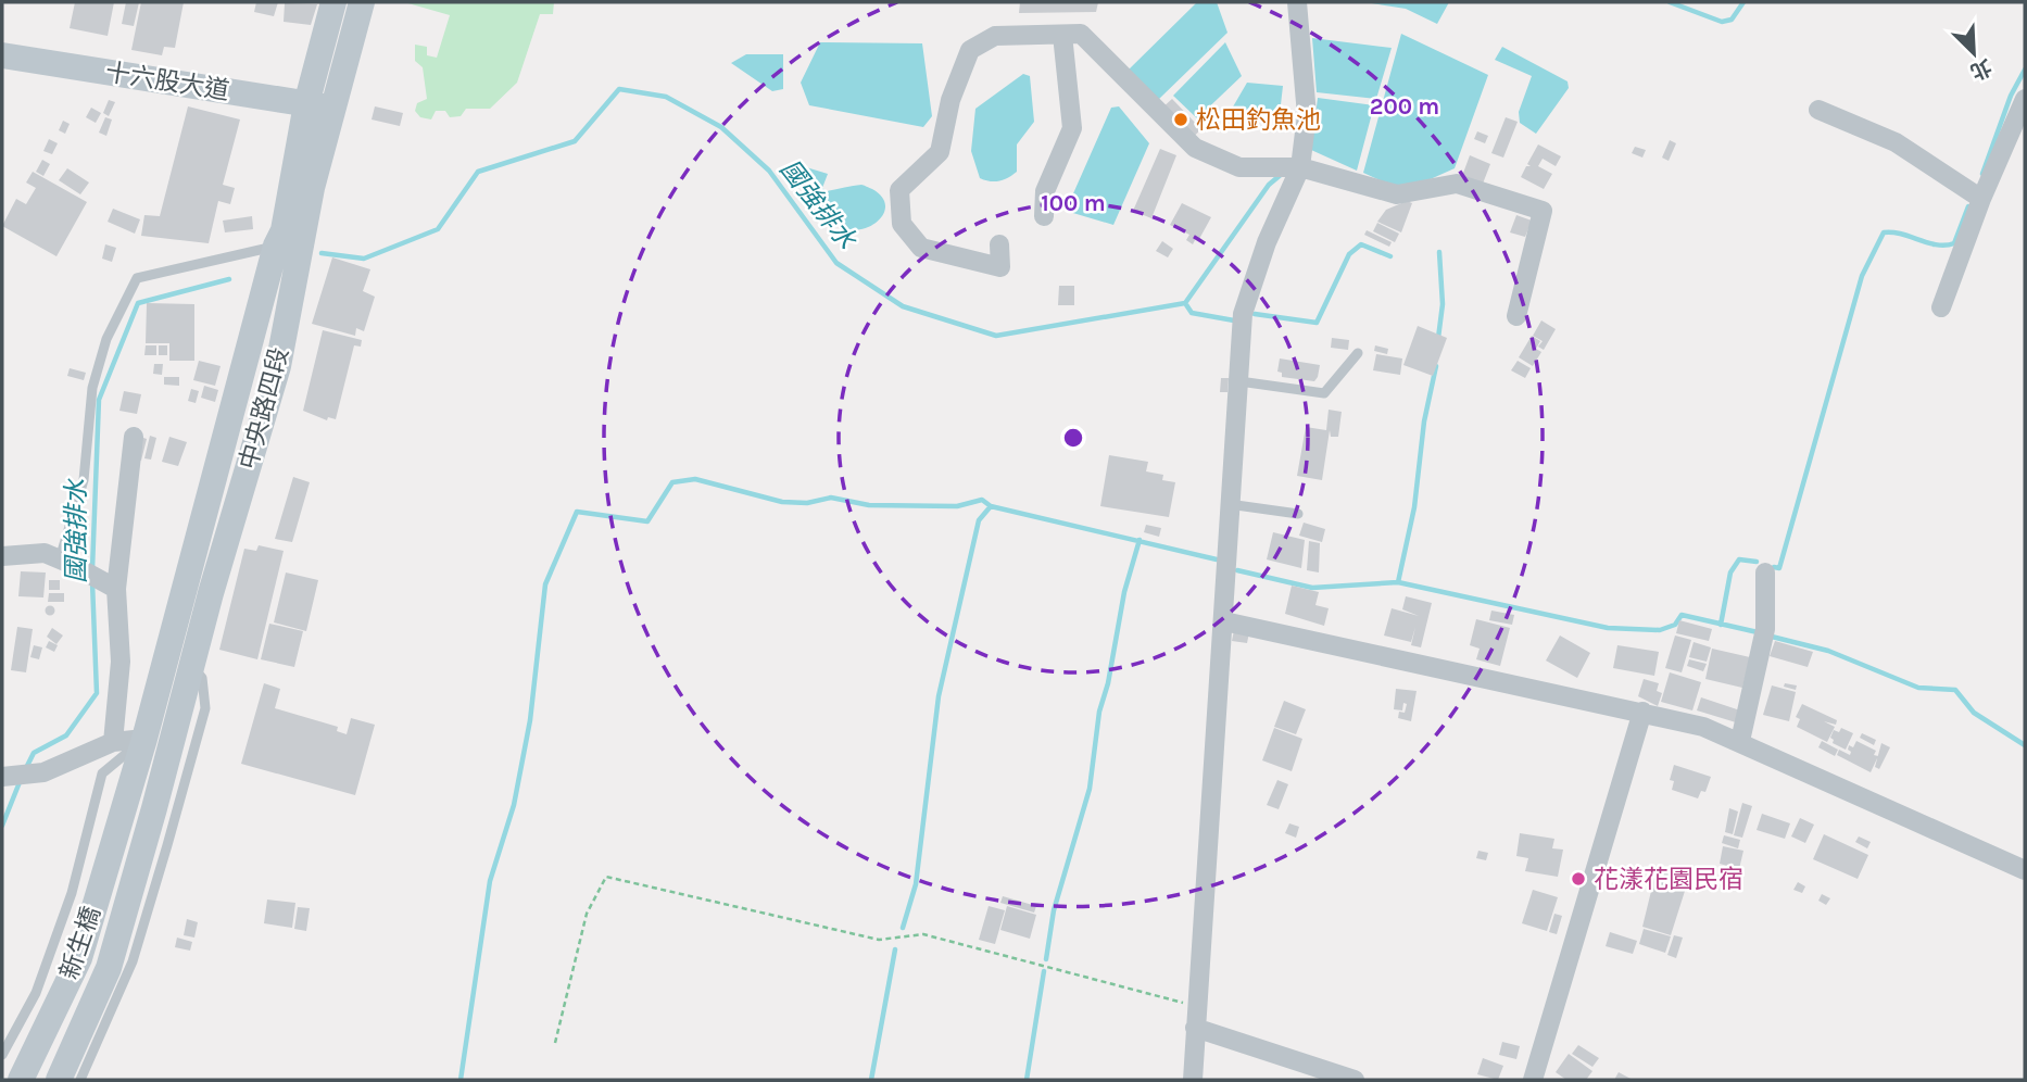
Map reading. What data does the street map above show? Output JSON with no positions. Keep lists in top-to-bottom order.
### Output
{
  "streets": {
    "street": ["十六股大道", "中央路四段", "新生橋"]
  },
  "crossings": [
    ["十六股大道", "中央路四段"],
    ["中央路四段", "新生橋"]
  ],
  "water": ["國強排水"],
  "places": ["松田釣魚池", "花漾花園民宿"],
  "north": "bottom right",
  "rings": ["200 m", "100 m"]
}
